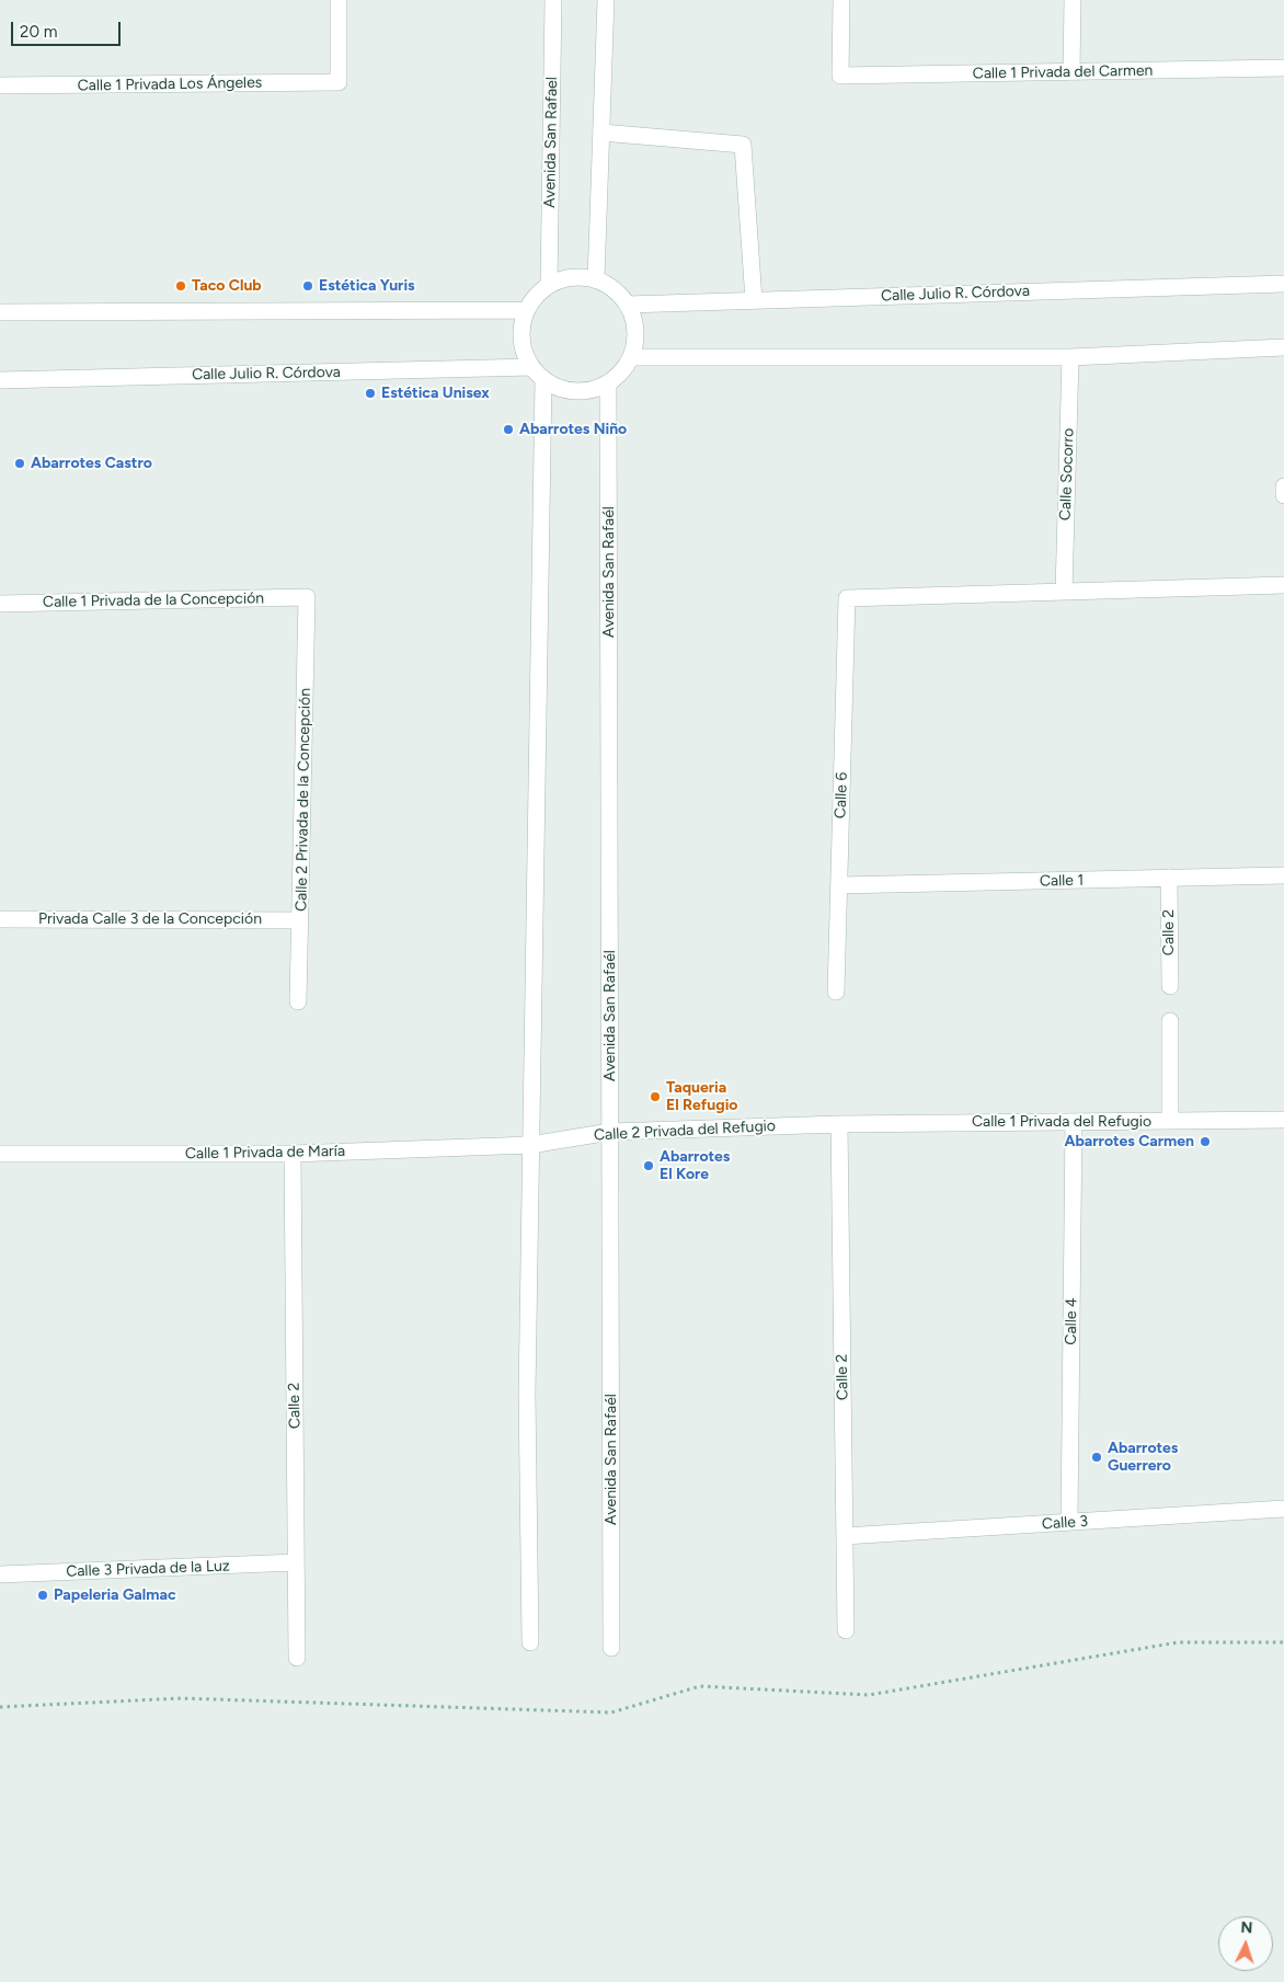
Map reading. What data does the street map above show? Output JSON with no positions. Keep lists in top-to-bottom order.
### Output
{
  "streets": {
    "street": [
      "Calle 1 Privada del Carmen",
      "Calle 1 Privada Los Ángeles",
      "Avenida San Rafael",
      "Calle Julio R. Córdova",
      "Calle Socorro",
      "Avenida San Rafaél",
      "Calle 1 Privada de la Concepción",
      "Calle 6",
      "Calle 2 Privada de la Concepción",
      "Calle 1",
      "Privada Calle 3 de la Concepción",
      "Calle 2",
      "Calle 1 Privada del Refugio",
      "Calle 2 Privada del Refugio",
      "Calle 1 Privada de María",
      "Calle 4",
      "Calle 3",
      "Calle 3 Privada de la Luz"
    ]
  },
  "crossings": [
    ["Avenida San Rafael", "Calle Julio R. Córdova"],
    ["Avenida San Rafael", "Avenida San Rafaél"],
    ["Calle Julio R. Córdova", "Avenida San Rafaél"],
    ["Calle Socorro", "Calle 6"],
    ["Avenida San Rafaél", "Calle 2 Privada del Refugio"],
    ["Calle 1 Privada de la Concepción", "Calle 2 Privada de la Concepción"],
    ["Calle 6", "Calle 1"],
    ["Calle 2 Privada de la Concepción", "Privada Calle 3 de la Concepción"],
    ["Calle 1", "Calle 2"],
    ["Calle 2", "Calle 1 Privada del Refugio"],
    ["Calle 2", "Calle 2 Privada del Refugio"],
    ["Calle 2", "Calle 1 Privada de María"],
    ["Calle 2", "Calle 3"],
    ["Calle 2", "Calle 3 Privada de la Luz"],
    ["Calle 1 Privada del Refugio", "Calle 2 Privada del Refugio"],
    ["Calle 1 Privada del Refugio", "Calle 4"],
    ["Calle 2 Privada del Refugio", "Calle 1 Privada de María"],
    ["Calle 4", "Calle 3"]
  ],
  "places": [
    "Taco Club",
    "Estética Yuris",
    "Estética Unisex",
    "Abarrotes Niño",
    "Abarrotes Castro",
    "Taqueria El Refugio",
    "Abarrotes Carmen",
    "Abarrotes El Kore",
    "Abarrotes Guerrero",
    "Papeleria Galmac"
  ],
  "scale_bar": "20 m",
  "north": "top"
}
